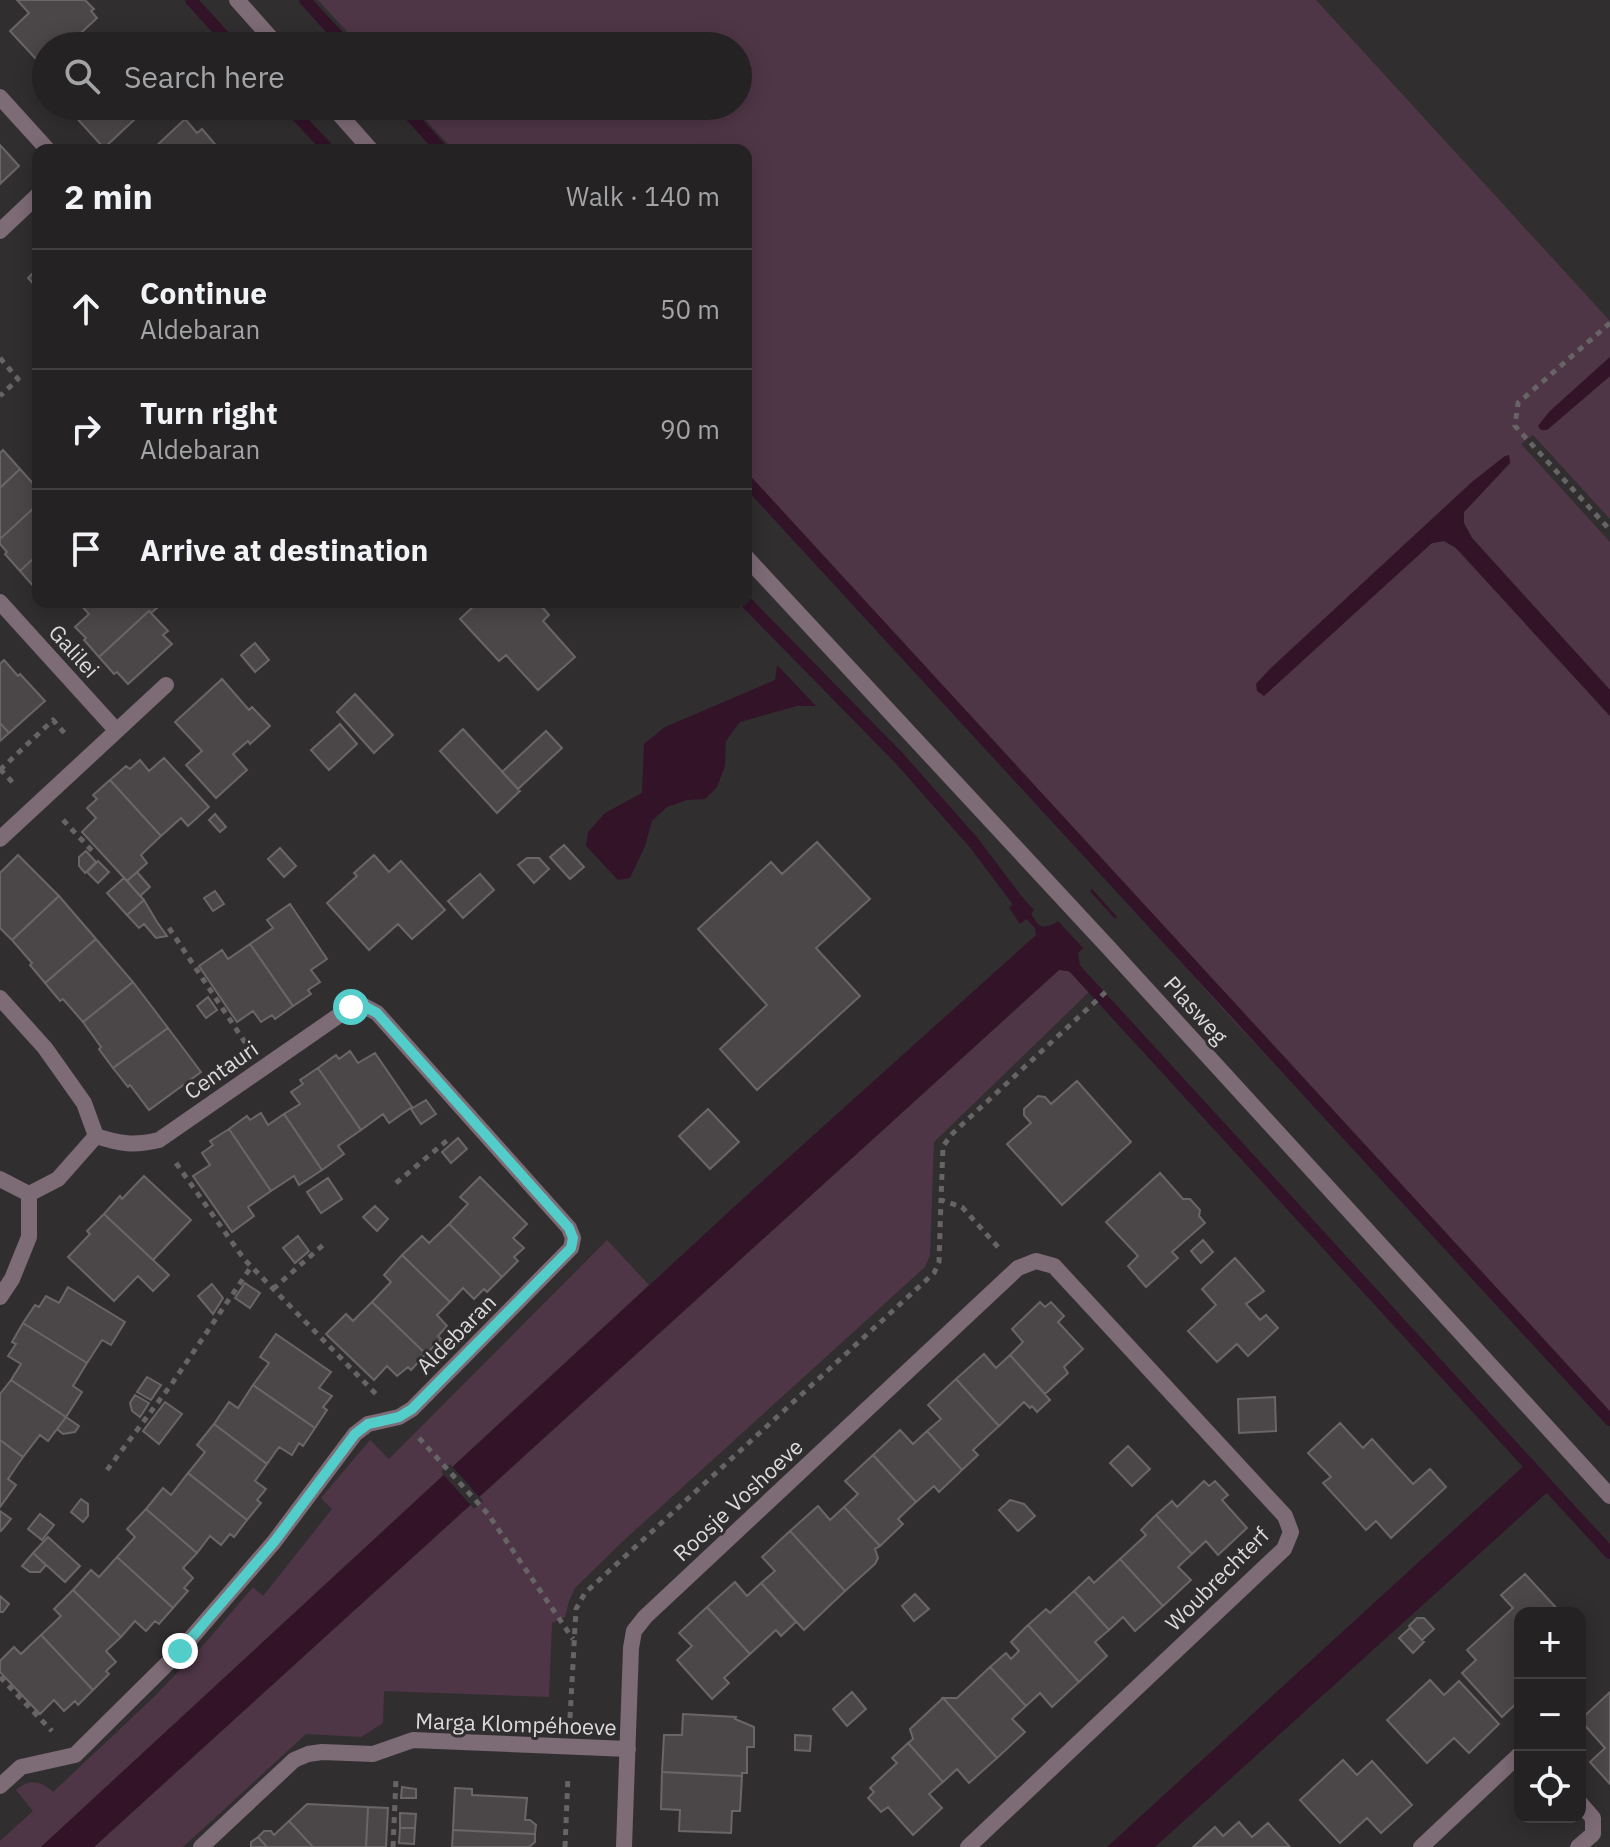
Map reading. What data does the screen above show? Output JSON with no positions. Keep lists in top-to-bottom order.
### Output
{
  "streets": {
    "street": [
      "Galilei",
      "Plasweg",
      "Centauri",
      "Aldebaran",
      "Roosje Voshoeve",
      "Woubrechterf",
      "Marga Klompéhoeve"
    ]
  },
  "crossings": [
    ["Centauri", "Aldebaran"],
    ["Roosje Voshoeve", "Woubrechterf"],
    ["Roosje Voshoeve", "Marga Klompéhoeve"]
  ],
  "page": {
    "search": "Search here",
    "heading": ["2 min", "Walk · 140 m"],
    "list": [
      ["Continue", "Aldebaran", "50 m"],
      ["Turn right", "Aldebaran", "90 m"],
      "Arrive at destination"
    ],
    "map_buttons": ["+", "−"]
  }
}
